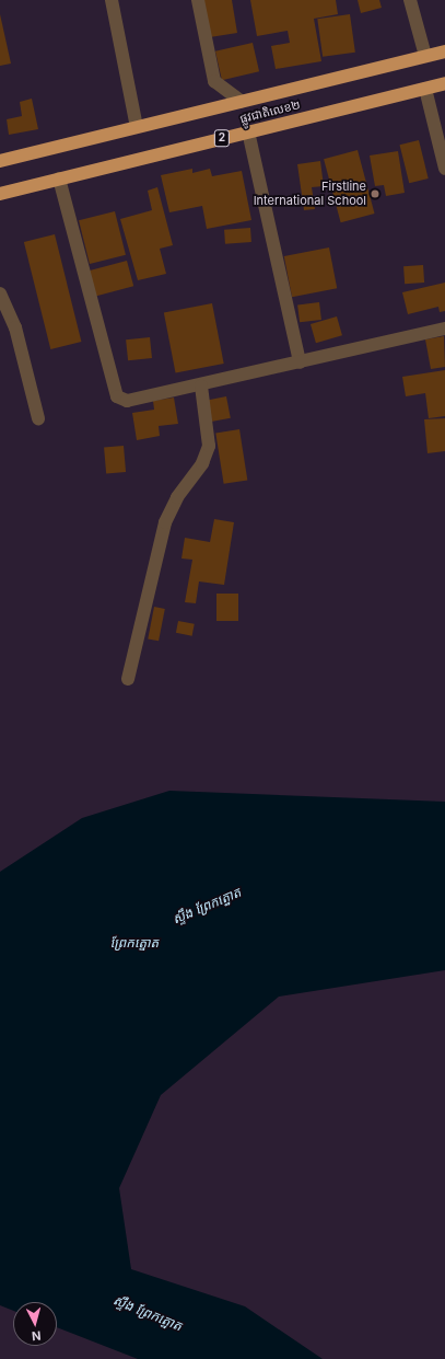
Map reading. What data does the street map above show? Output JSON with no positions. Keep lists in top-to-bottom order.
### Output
{
  "streets": {
    "highway": ["ផ្លូវជាតិលេខ២", "2"]
  },
  "water": ["ស្ទឹង ព្រែកត្នោត", "ព្រែកត្នោត"],
  "places": ["Firstline International School"],
  "north": "bottom"
}
